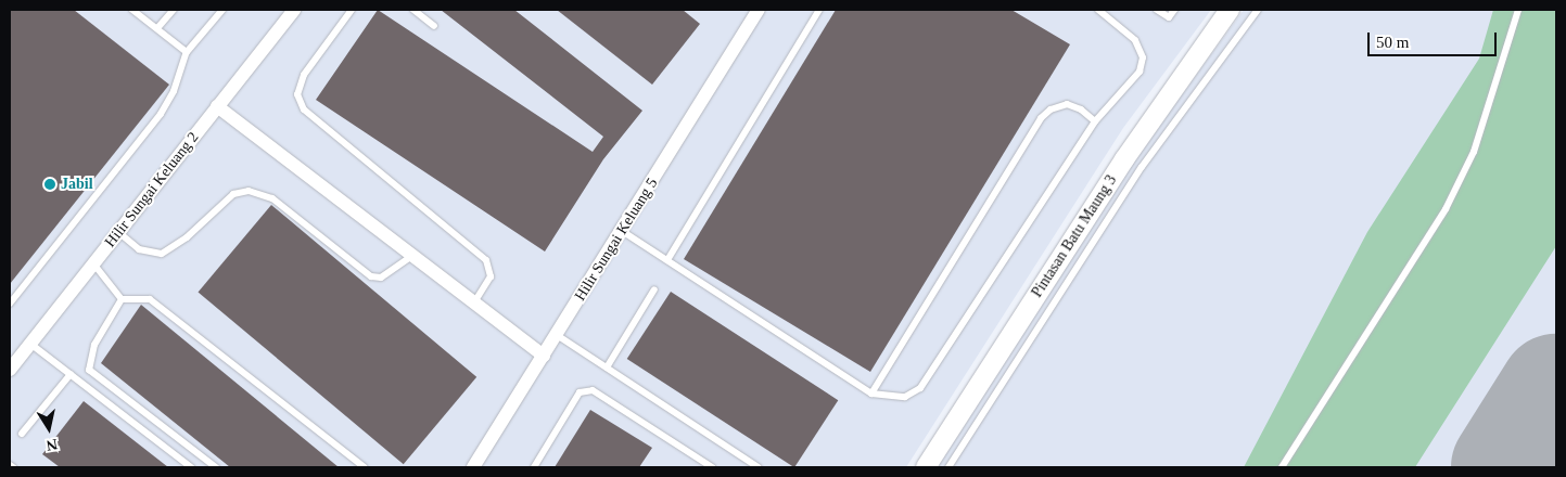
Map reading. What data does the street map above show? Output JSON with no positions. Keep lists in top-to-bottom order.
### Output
{
  "streets": {
    "street": ["Hilir Sungai Keluang 2", "Pintasan Batu Maung 3", "Hilir Sungai Keluang 5"]
  },
  "places": ["Jabil"],
  "scale_bar": "50 m",
  "north": "bottom"
}
